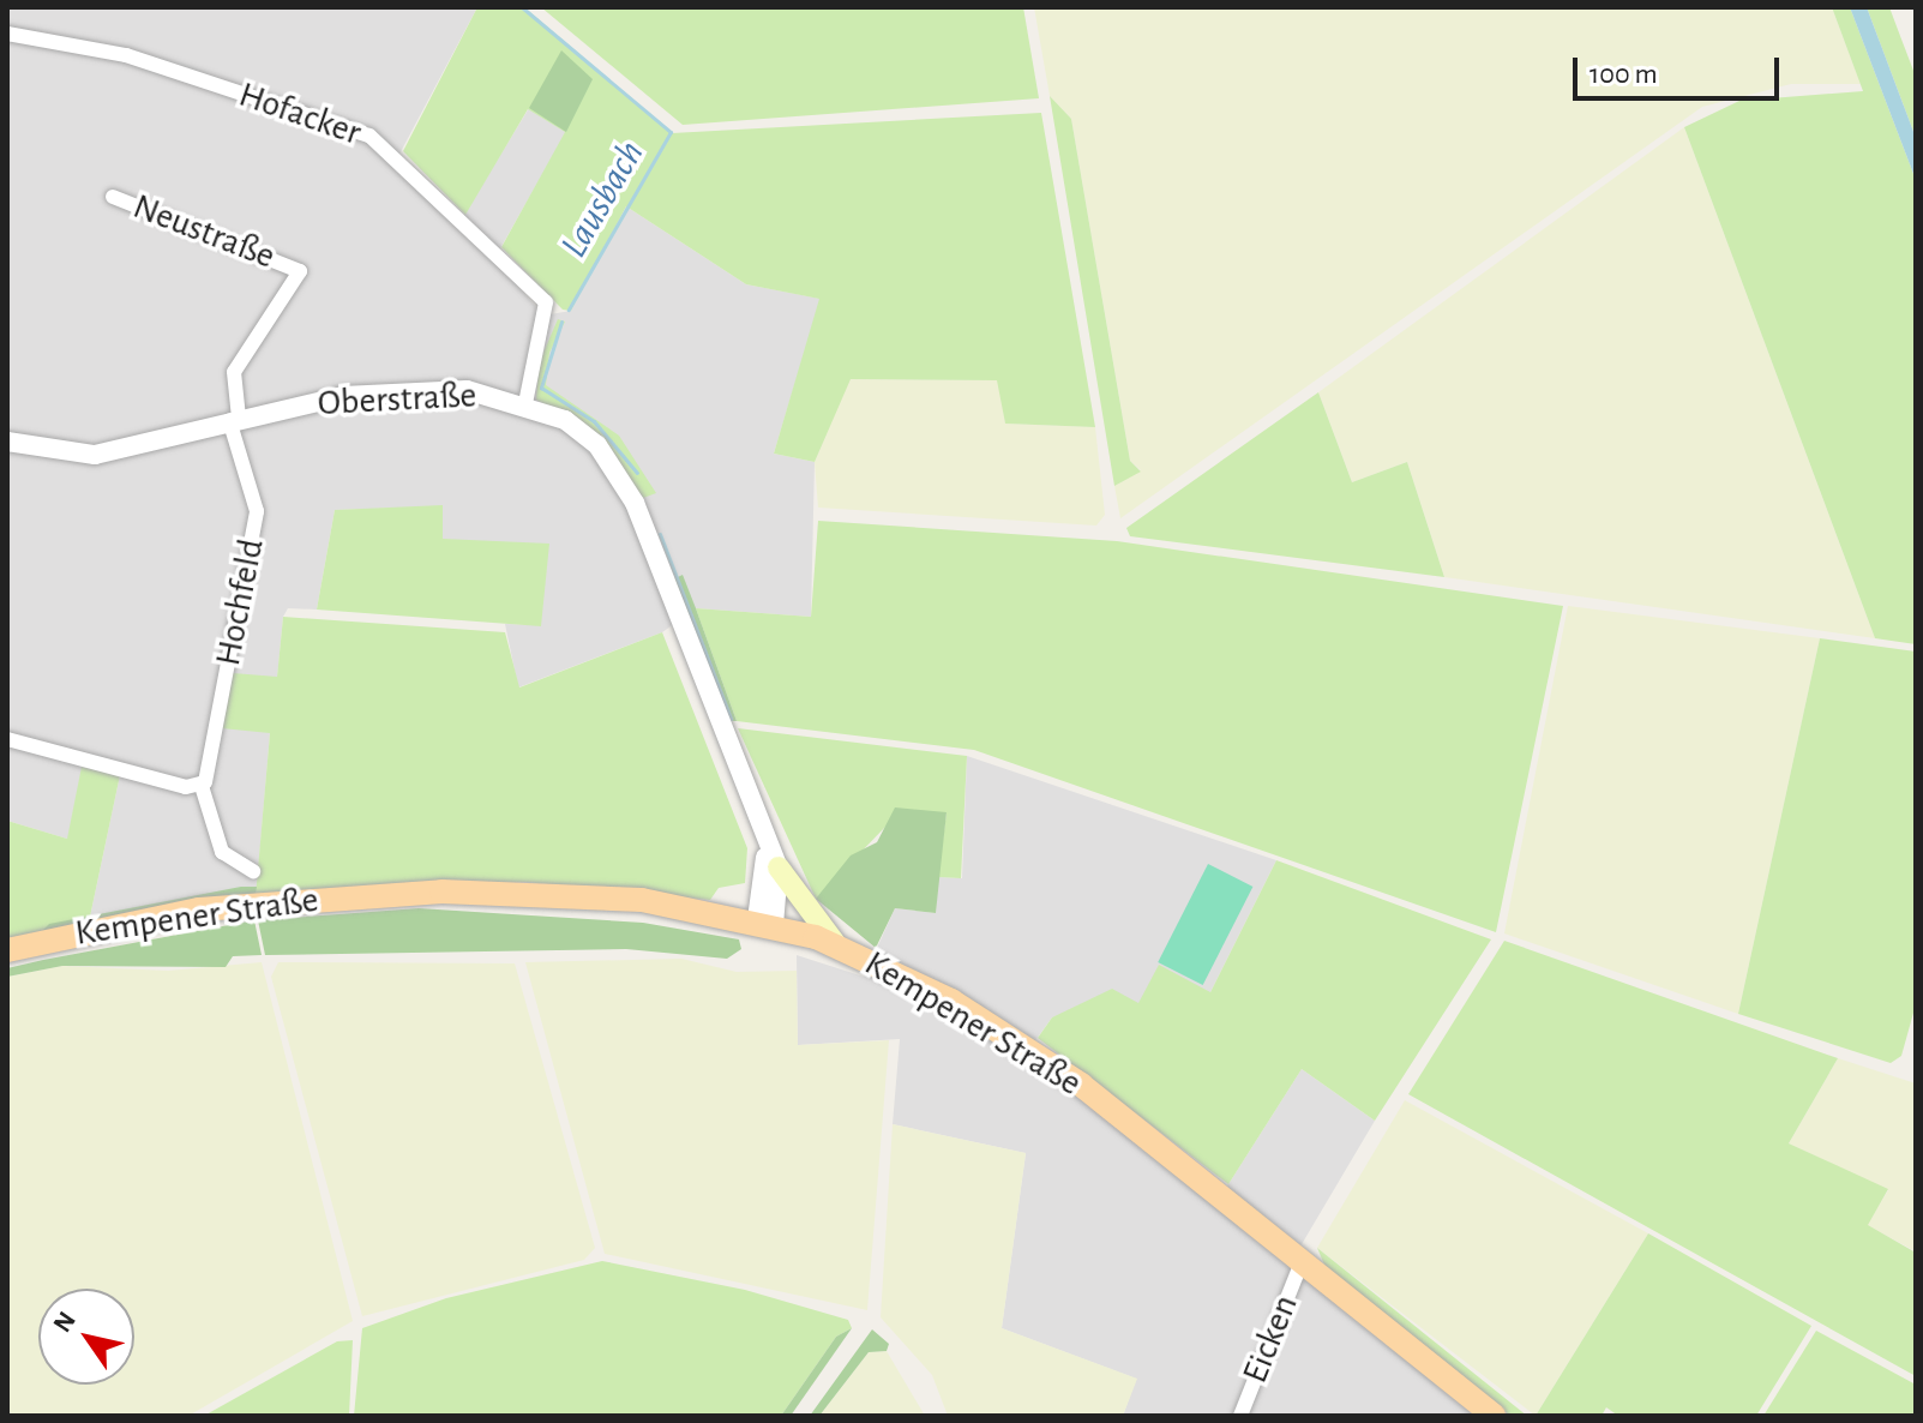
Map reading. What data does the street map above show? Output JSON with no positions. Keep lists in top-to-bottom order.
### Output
{
  "streets": {
    "main road": ["Kempener Straße"],
    "street": [
      "Hofacker",
      "Neustraße",
      "Oberstraße",
      "Hochfeld",
      "Eicken"
    ]
  },
  "crossings": [
    ["Hofacker", "Oberstraße"],
    ["Neustraße", "Oberstraße"],
    ["Neustraße", "Hochfeld"],
    ["Oberstraße", "Hochfeld"],
    ["Kempener Straße", "Eicken"]
  ],
  "water": ["Lausbach"],
  "scale_bar": "100 m",
  "north": "top left"
}
